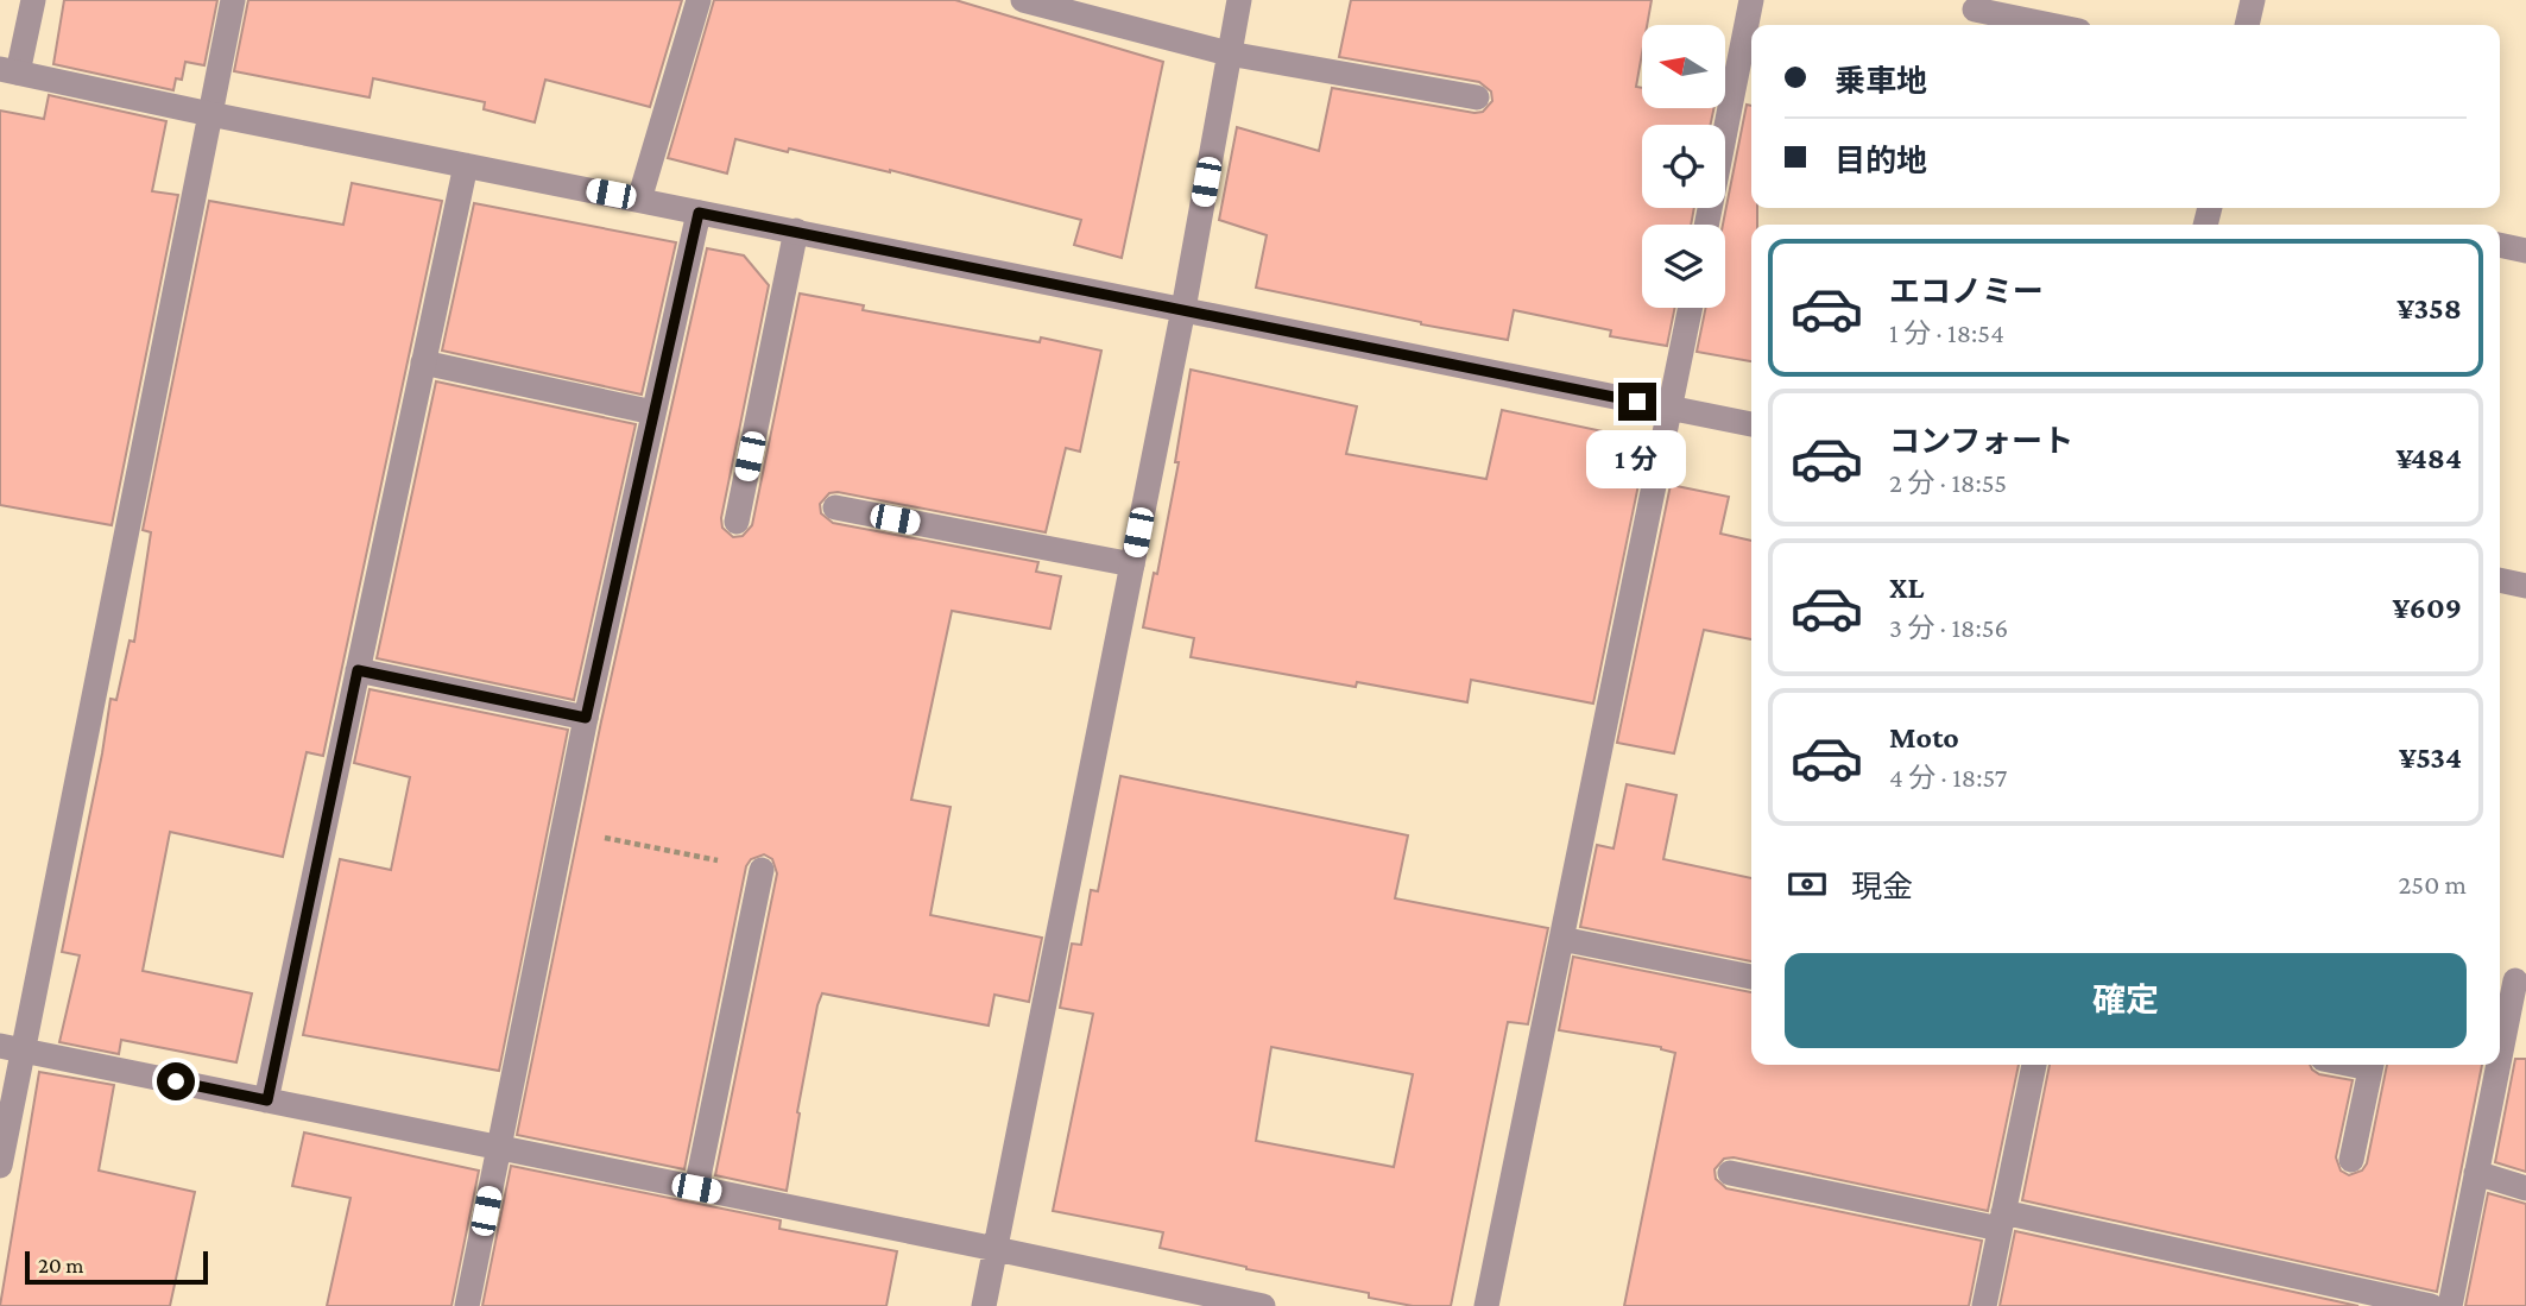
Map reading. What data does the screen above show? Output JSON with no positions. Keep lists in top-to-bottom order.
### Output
{
  "scale_bar": "20 m",
  "north": "left",
  "page": {
    "banner": ["乗車地", "目的地"],
    "list": [
      {
        "name": "エコノミー",
        "note": "1 分 · 18:54",
        "value": "¥358"
      },
      {
        "name": "コンフォート",
        "note": "2 分 · 18:55",
        "value": "¥484"
      },
      {
        "name": "XL",
        "note": "3 分 · 18:56",
        "value": "¥609"
      },
      {
        "name": "Moto",
        "note": "4 分 · 18:57",
        "value": "¥534"
      }
    ],
    "bubble": "1 分",
    "pay": ["現金", "250 m"],
    "buttons": "確定",
    "scale": "20 m"
  }
}
